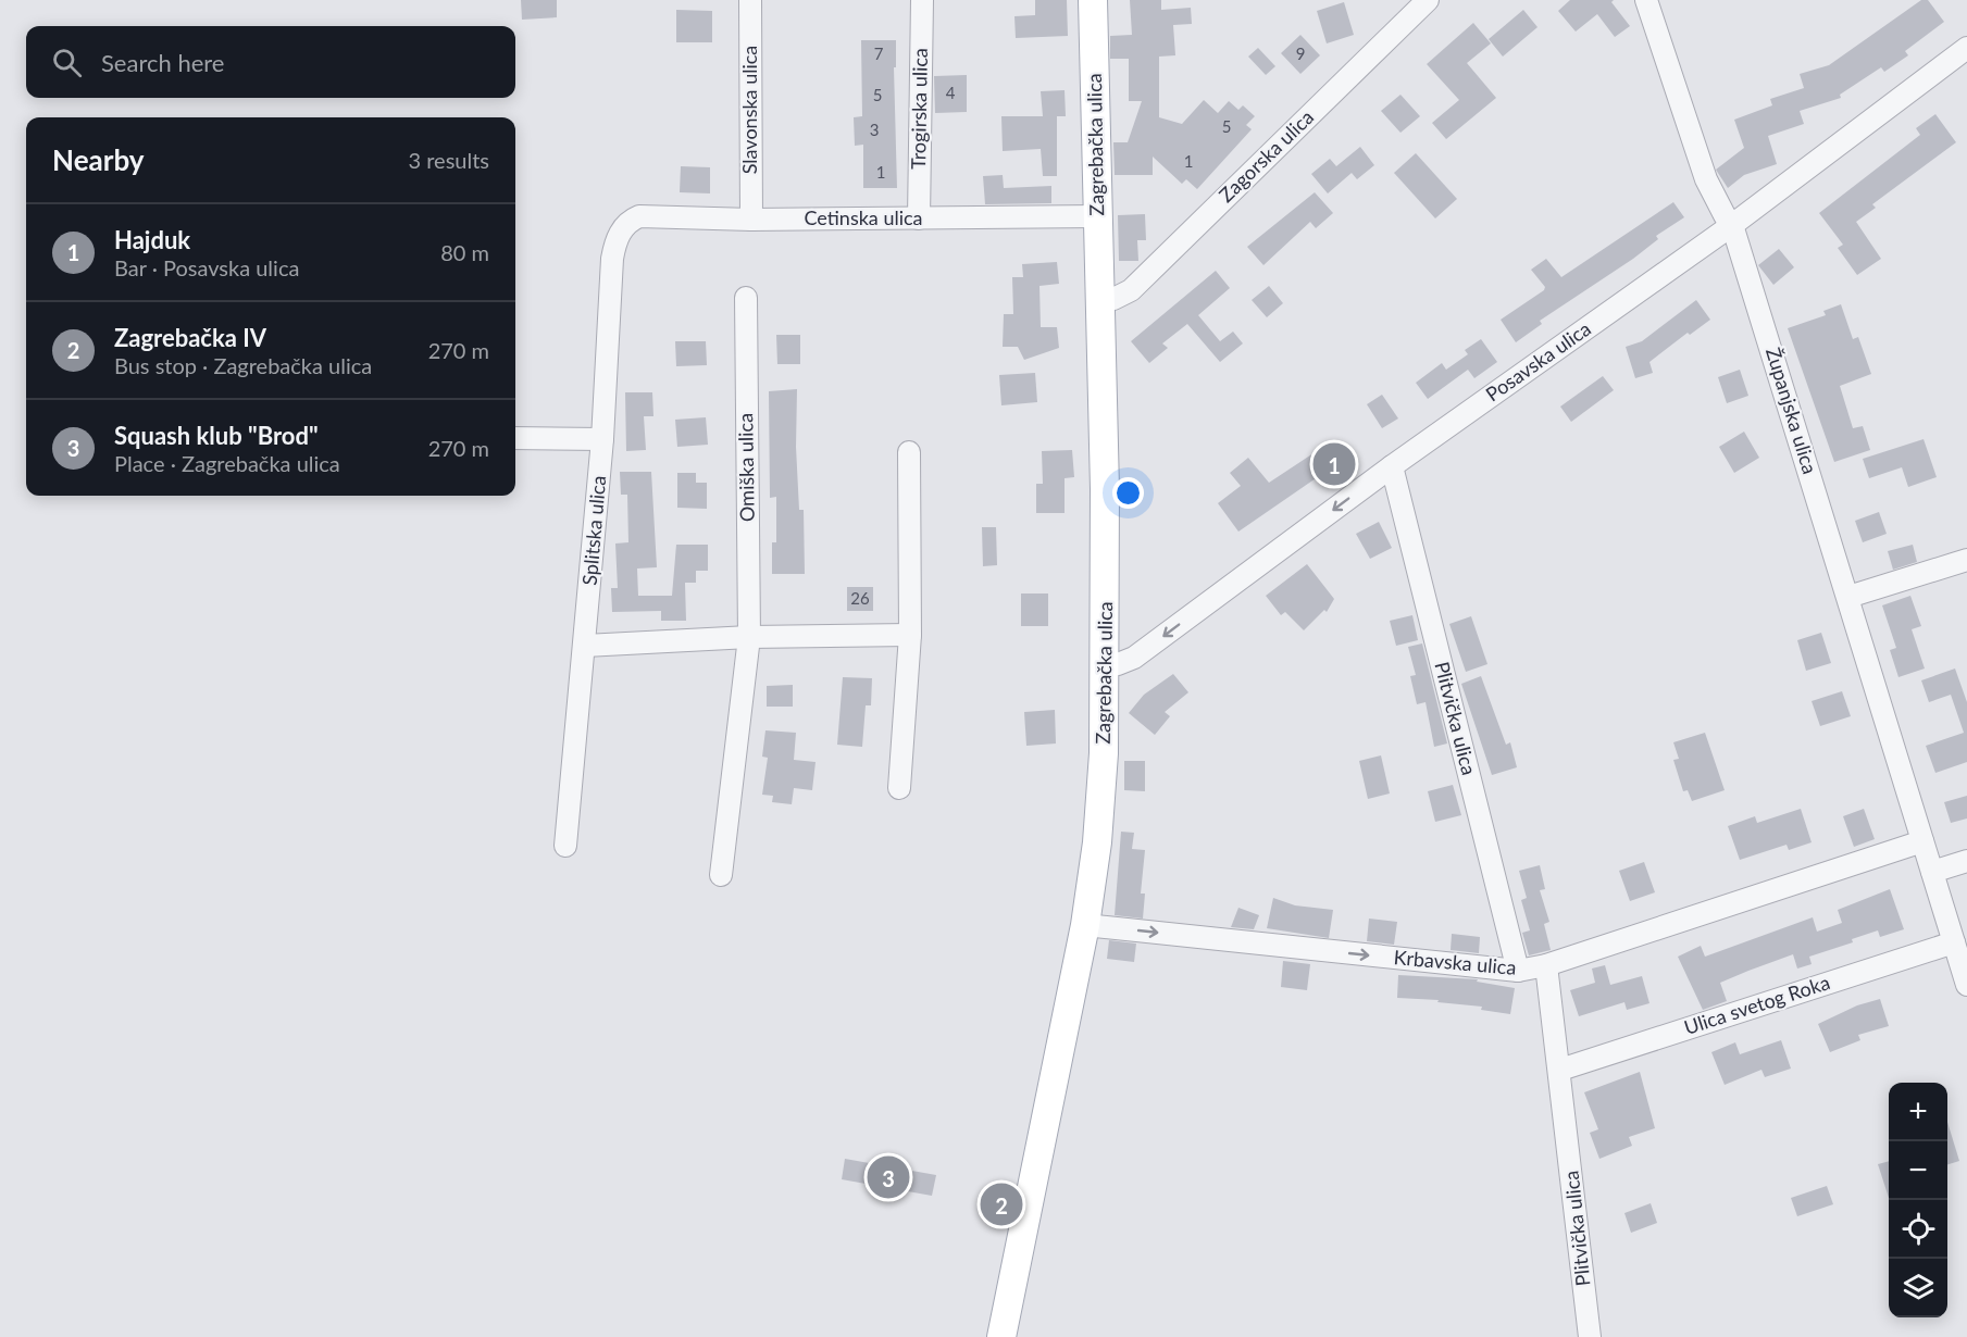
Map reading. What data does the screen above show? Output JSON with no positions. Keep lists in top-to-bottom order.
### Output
{
  "streets": {
    "main road": ["Zagrebačka ulica"],
    "street": [
      "Trogirska ulica",
      "Slavonska ulica",
      "Zagorska ulica",
      "Cetinska ulica",
      "Posavska ulica",
      "Županjska ulica",
      "Omiška ulica",
      "Splitska ulica",
      "Plitvička ulica",
      "Krbavska ulica",
      "Ulica svetog Roka"
    ]
  },
  "crossings": [
    ["Trogirska ulica", "Cetinska ulica"],
    ["Slavonska ulica", "Cetinska ulica"],
    ["Zagrebačka ulica", "Zagorska ulica"],
    ["Zagrebačka ulica", "Cetinska ulica"],
    ["Zagrebačka ulica", "Posavska ulica"],
    ["Zagrebačka ulica", "Krbavska ulica"],
    ["Cetinska ulica", "Splitska ulica"],
    ["Posavska ulica", "Županjska ulica"],
    ["Posavska ulica", "Plitvička ulica"],
    ["Županjska ulica", "Krbavska ulica"],
    ["Županjska ulica", "Ulica svetog Roka"],
    ["Plitvička ulica", "Krbavska ulica"],
    ["Plitvička ulica", "Ulica svetog Roka"]
  ],
  "one_way": ["Krbavska ulica"],
  "house_numbers": [
    "7",
    "9",
    "4",
    "5",
    "5",
    "3",
    "1",
    "1",
    "26"
  ],
  "page": {
    "search": "Search here",
    "heading": ["Nearby", "3 results"],
    "list": [
      {
        "mark": "1",
        "name": "Hajduk",
        "note": "Bar · Posavska ulica",
        "value": "80 m"
      },
      {
        "mark": "2",
        "name": "Zagrebačka IV",
        "note": "Bus stop · Zagrebačka ulica",
        "value": "270 m"
      },
      {
        "mark": "3",
        "name": "Squash klub \"Brod\"",
        "note": "Place · Zagrebačka ulica",
        "value": "270 m"
      }
    ],
    "pins": ["1", "3", "2"],
    "map_buttons": ["+", "−"]
  }
}
